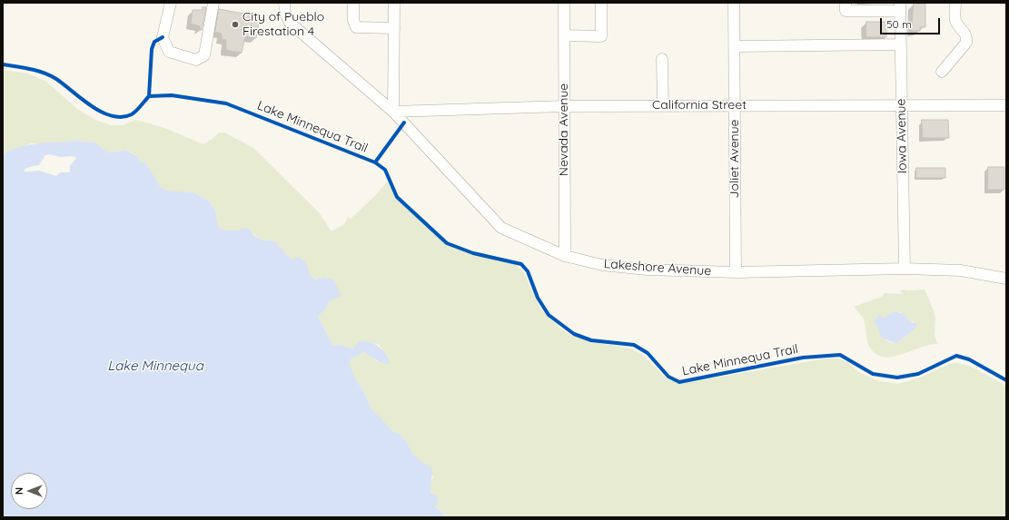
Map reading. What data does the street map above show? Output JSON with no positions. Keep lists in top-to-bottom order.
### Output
{
  "streets": {
    "street": [
      "California Street",
      "Nevada Avenue",
      "Iowa Avenue",
      "Joliet Avenue",
      "Lakeshore Avenue"
    ],
    "cycle path": ["Lake Minnequa Trail"]
  },
  "crossings": [
    ["California Street", "Nevada Avenue"],
    ["California Street", "Iowa Avenue"],
    ["California Street", "Joliet Avenue"],
    ["California Street", "Lakeshore Avenue"],
    ["Nevada Avenue", "Lakeshore Avenue"],
    ["Iowa Avenue", "Lakeshore Avenue"],
    ["Joliet Avenue", "Lakeshore Avenue"]
  ],
  "water": ["Lake Minnequa"],
  "places": ["City of Pueblo Firestation 4"],
  "scale_bar": "50 m",
  "north": "left"
}
